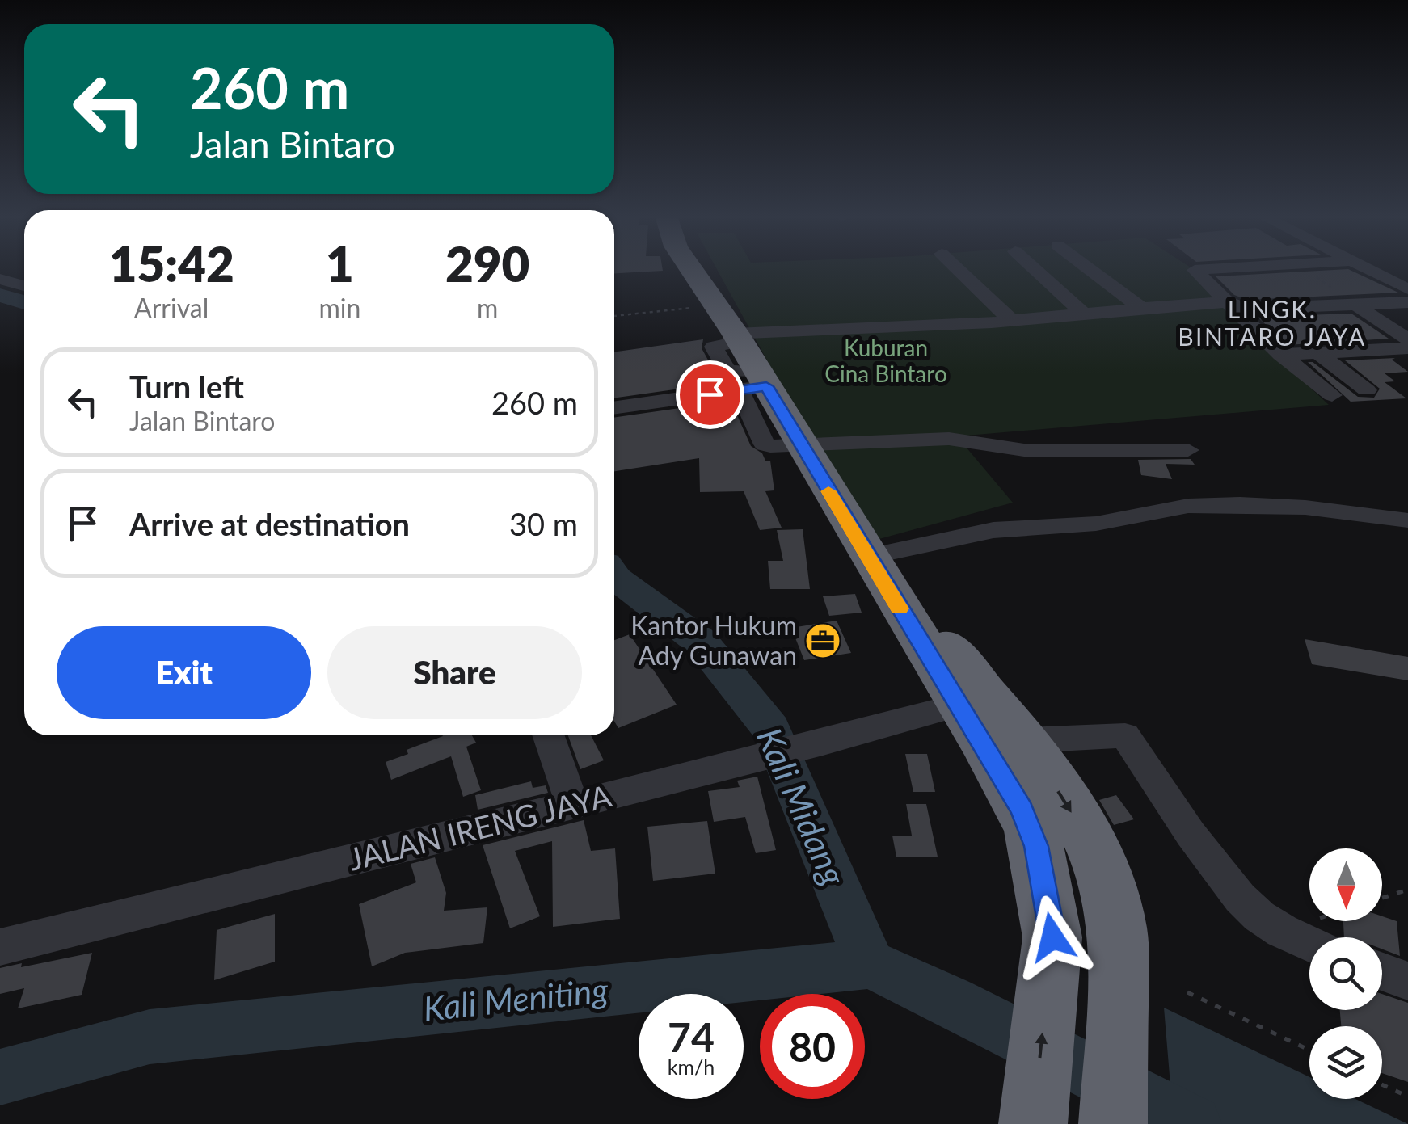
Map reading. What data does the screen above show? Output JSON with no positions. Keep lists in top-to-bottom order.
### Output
{
  "streets": {
    "street": ["JALAN IRENG JAYA"]
  },
  "districts": ["LINGK. BINTARO JAYA"],
  "water": ["Kali Midang", "Kali Meniting"],
  "parks": ["Kuburan Cina Bintaro"],
  "places": {
    "office": ["Kantor Hukum Ady Gunawan"]
  },
  "north": "bottom",
  "page": {
    "turn": ["260 m", "Jalan Bintaro"],
    "eta": [
      "15:42",
      "Arrival",
      "1",
      "min",
      "290",
      "m"
    ],
    "list": [
      {
        "name": "Turn left",
        "note": "Jalan Bintaro",
        "value": "260 m"
      },
      {
        "name": "Arrive at destination",
        "value": "30 m"
      }
    ],
    "buttons": ["Exit", "Share"],
    "speed": "74 km/h",
    "limit": "80"
  }
}
